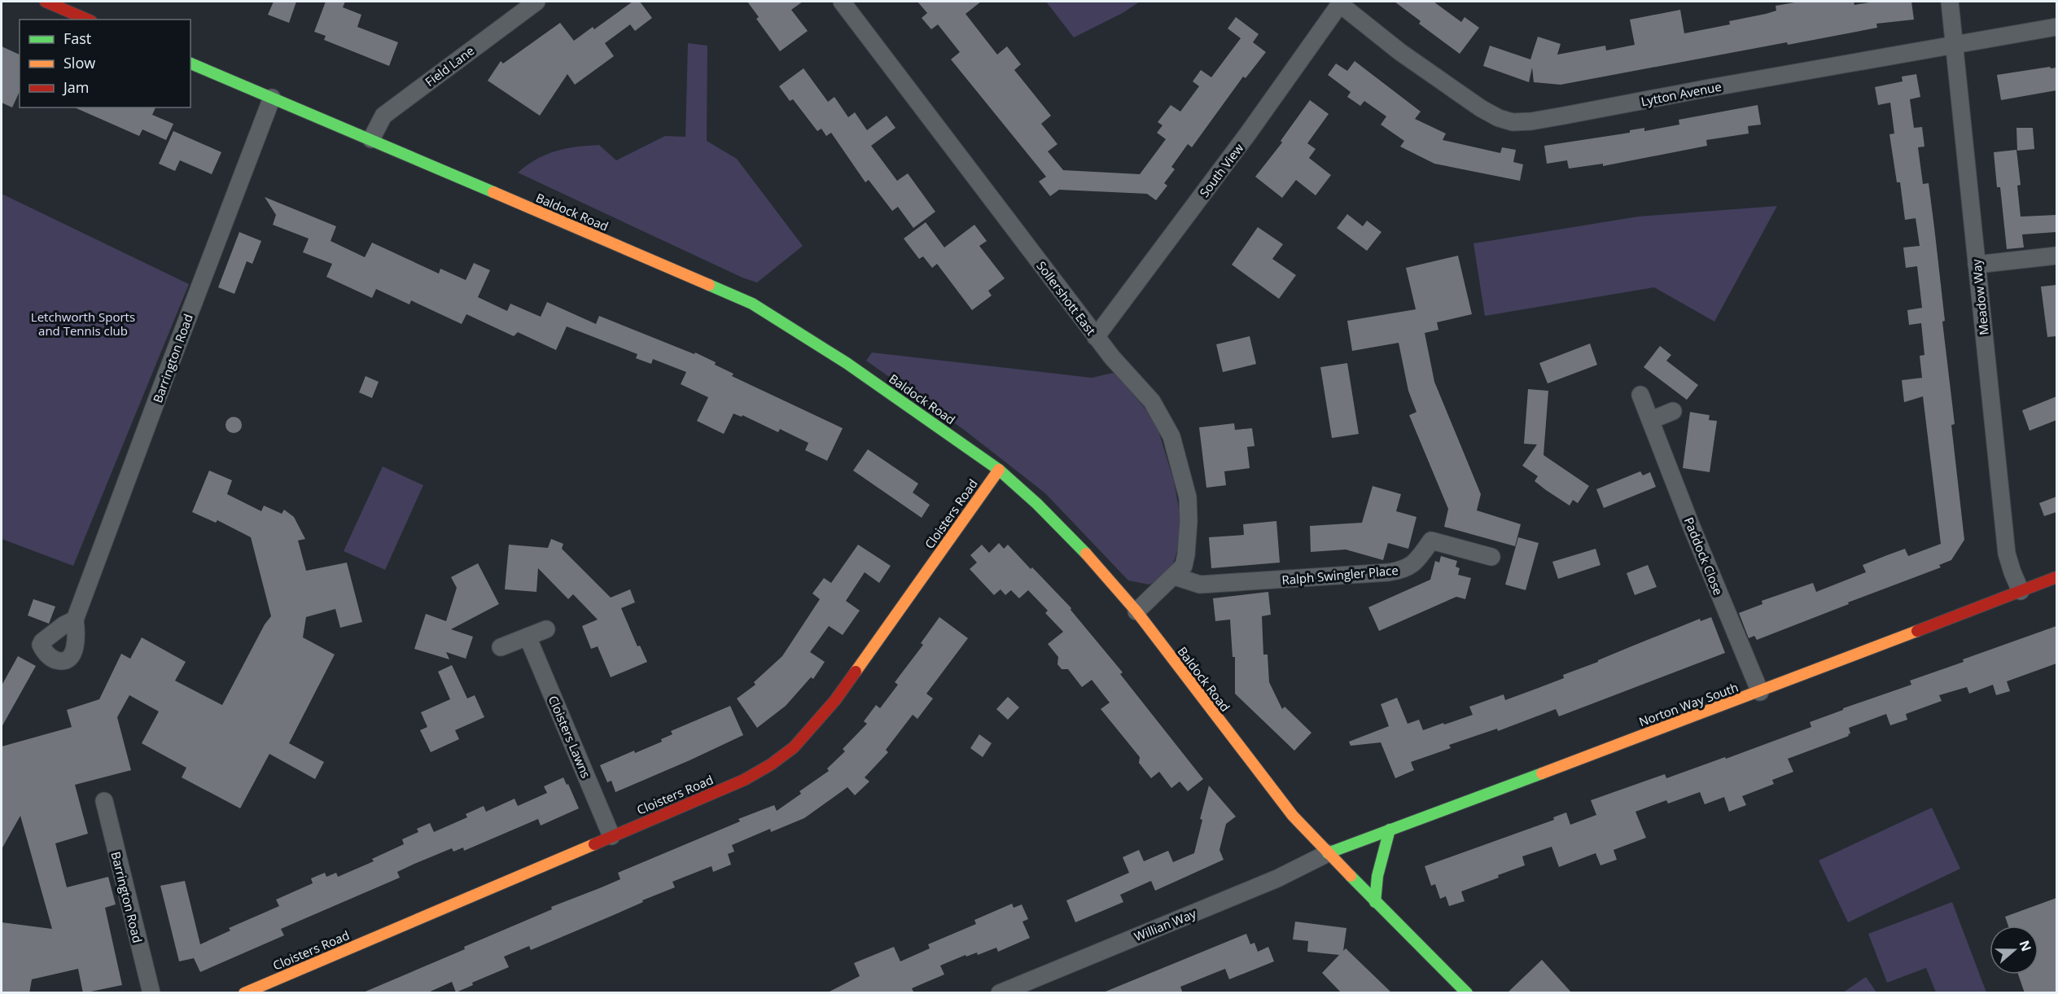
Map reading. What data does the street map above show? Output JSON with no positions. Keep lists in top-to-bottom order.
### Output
{
  "streets": {
    "street": [
      "Field Lane",
      "Lytton Avenue",
      "South View",
      "Baldock Road",
      "Meadow Way",
      "Sollershott East",
      "Barrington Road",
      "Cloisters Road",
      "Paddock Close",
      "Ralph Swingler Place",
      "Norton Way South",
      "Cloisters Lawns",
      "Willian Way"
    ]
  },
  "crossings": [
    ["Field Lane", "Baldock Road"],
    ["Lytton Avenue", "South View"],
    ["Lytton Avenue", "Meadow Way"],
    ["South View", "Sollershott East"],
    ["Baldock Road", "Sollershott East"],
    ["Baldock Road", "Barrington Road"],
    ["Baldock Road", "Cloisters Road"],
    ["Baldock Road", "Norton Way South"],
    ["Baldock Road", "Willian Way"],
    ["Meadow Way", "Norton Way South"],
    ["Sollershott East", "Ralph Swingler Place"],
    ["Cloisters Road", "Cloisters Lawns"],
    ["Paddock Close", "Norton Way South"],
    ["Norton Way South", "Willian Way"]
  ],
  "parks": ["Letchworth Sports and Tennis club"],
  "legend": ["Fast", "Slow", "Jam"],
  "north": "right"
}
